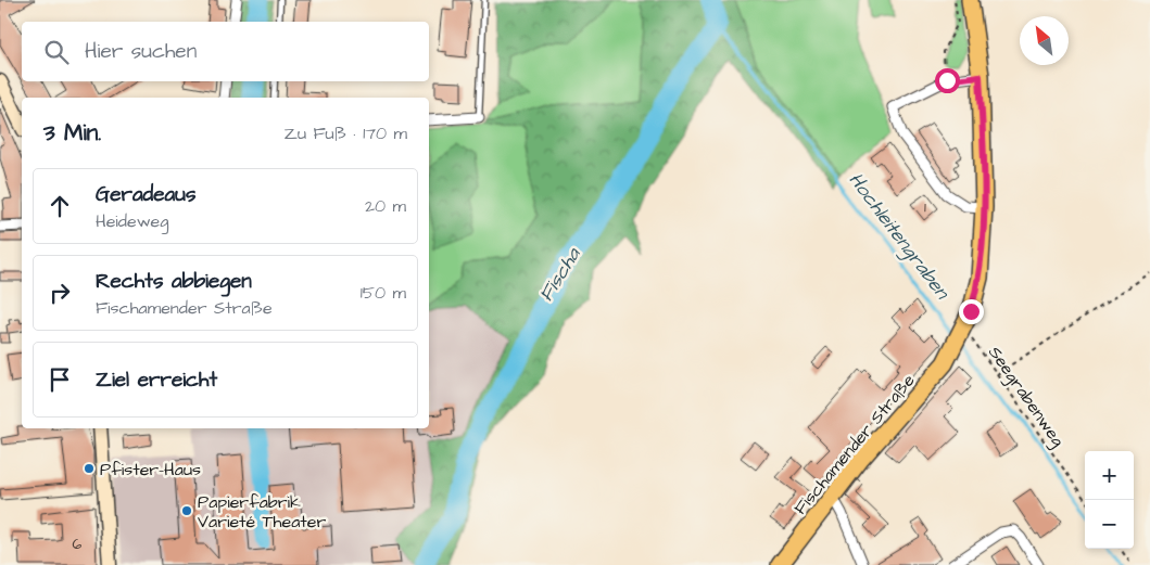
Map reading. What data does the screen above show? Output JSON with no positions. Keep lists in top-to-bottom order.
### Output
{
  "streets": {
    "main road": ["Fischamender Straße"],
    "path": ["Seegrabenweg"]
  },
  "crossings": [
    ["Seegrabenweg", "Fischamender Straße"]
  ],
  "water": ["Hochleitengraben", "Fischa"],
  "places": ["Pfister-Haus", "Papierfabrik Varieté Theater"],
  "house_numbers": ["1", "6"],
  "north": "top left",
  "page": {
    "search": "Hier suchen",
    "heading": ["3 Min.", "Zu Fuß · 170 m"],
    "list": [
      ["Geradeaus", "Heideweg", "20 m"],
      ["Rechts abbiegen", "Fischamender Straße", "150 m"],
      "Ziel erreicht"
    ],
    "map_buttons": ["+", "−"]
  }
}
